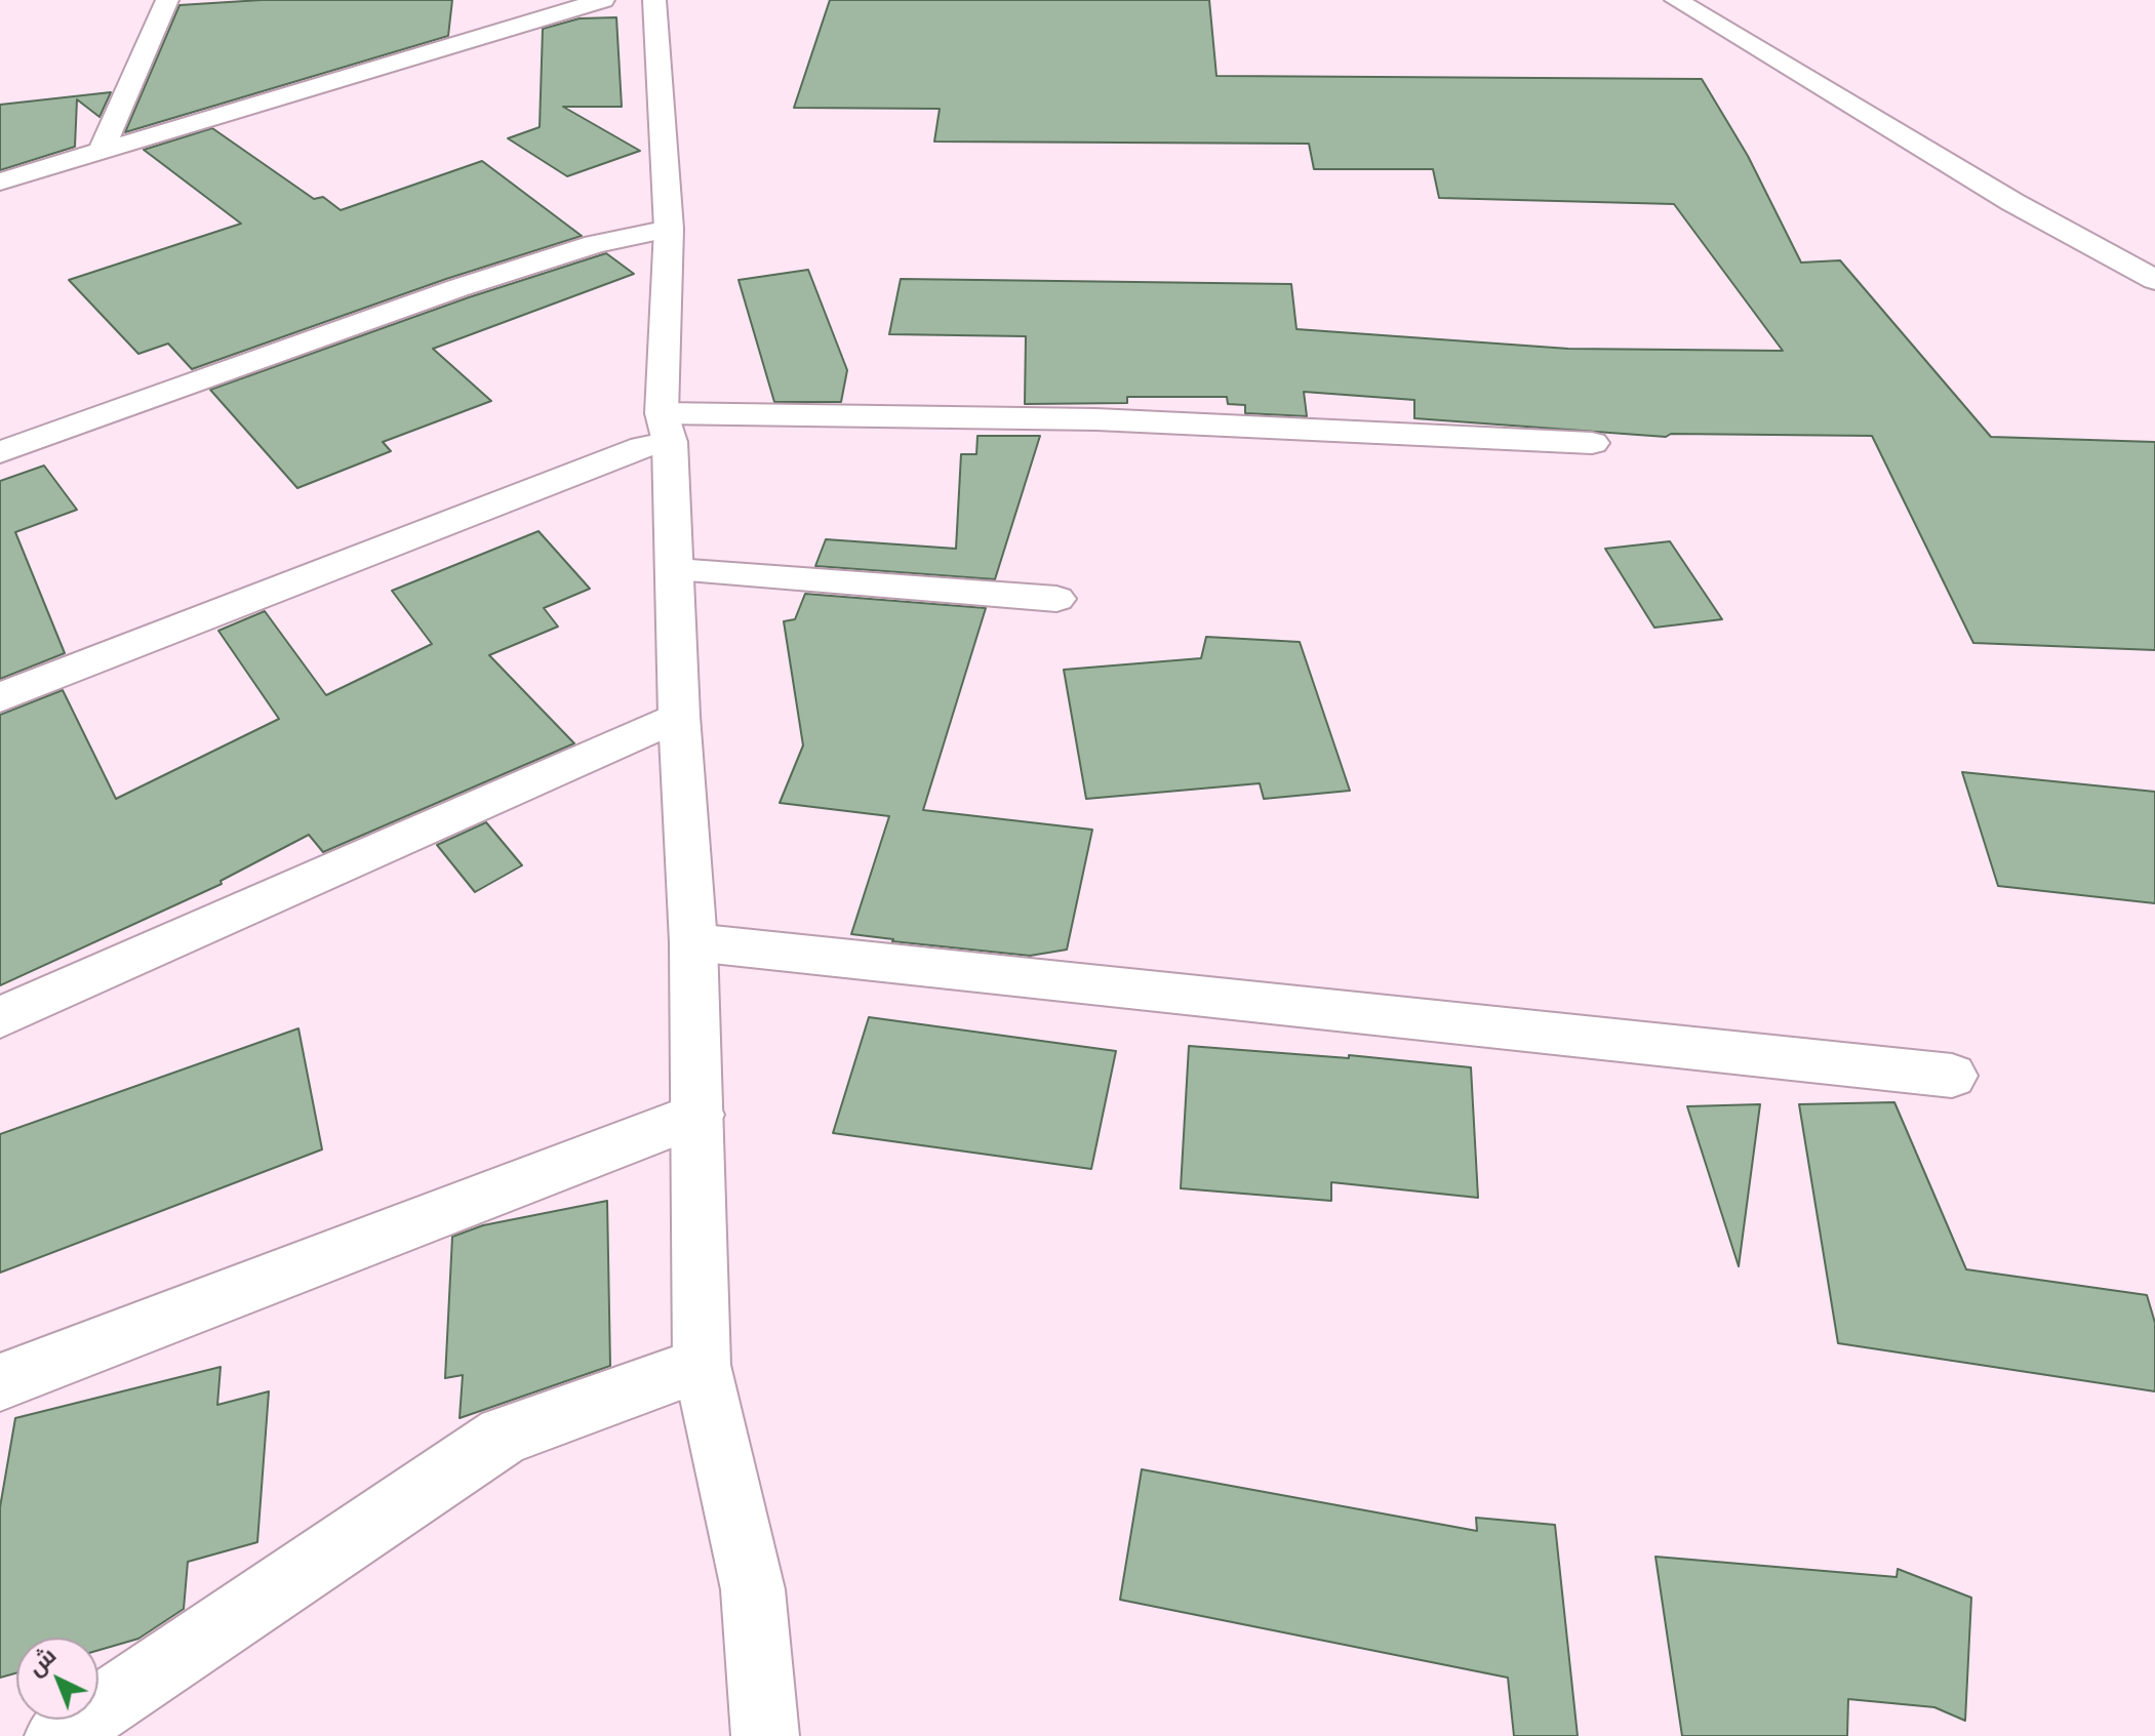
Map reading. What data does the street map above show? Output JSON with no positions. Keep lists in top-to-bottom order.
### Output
{
  "north": "top left"
}
